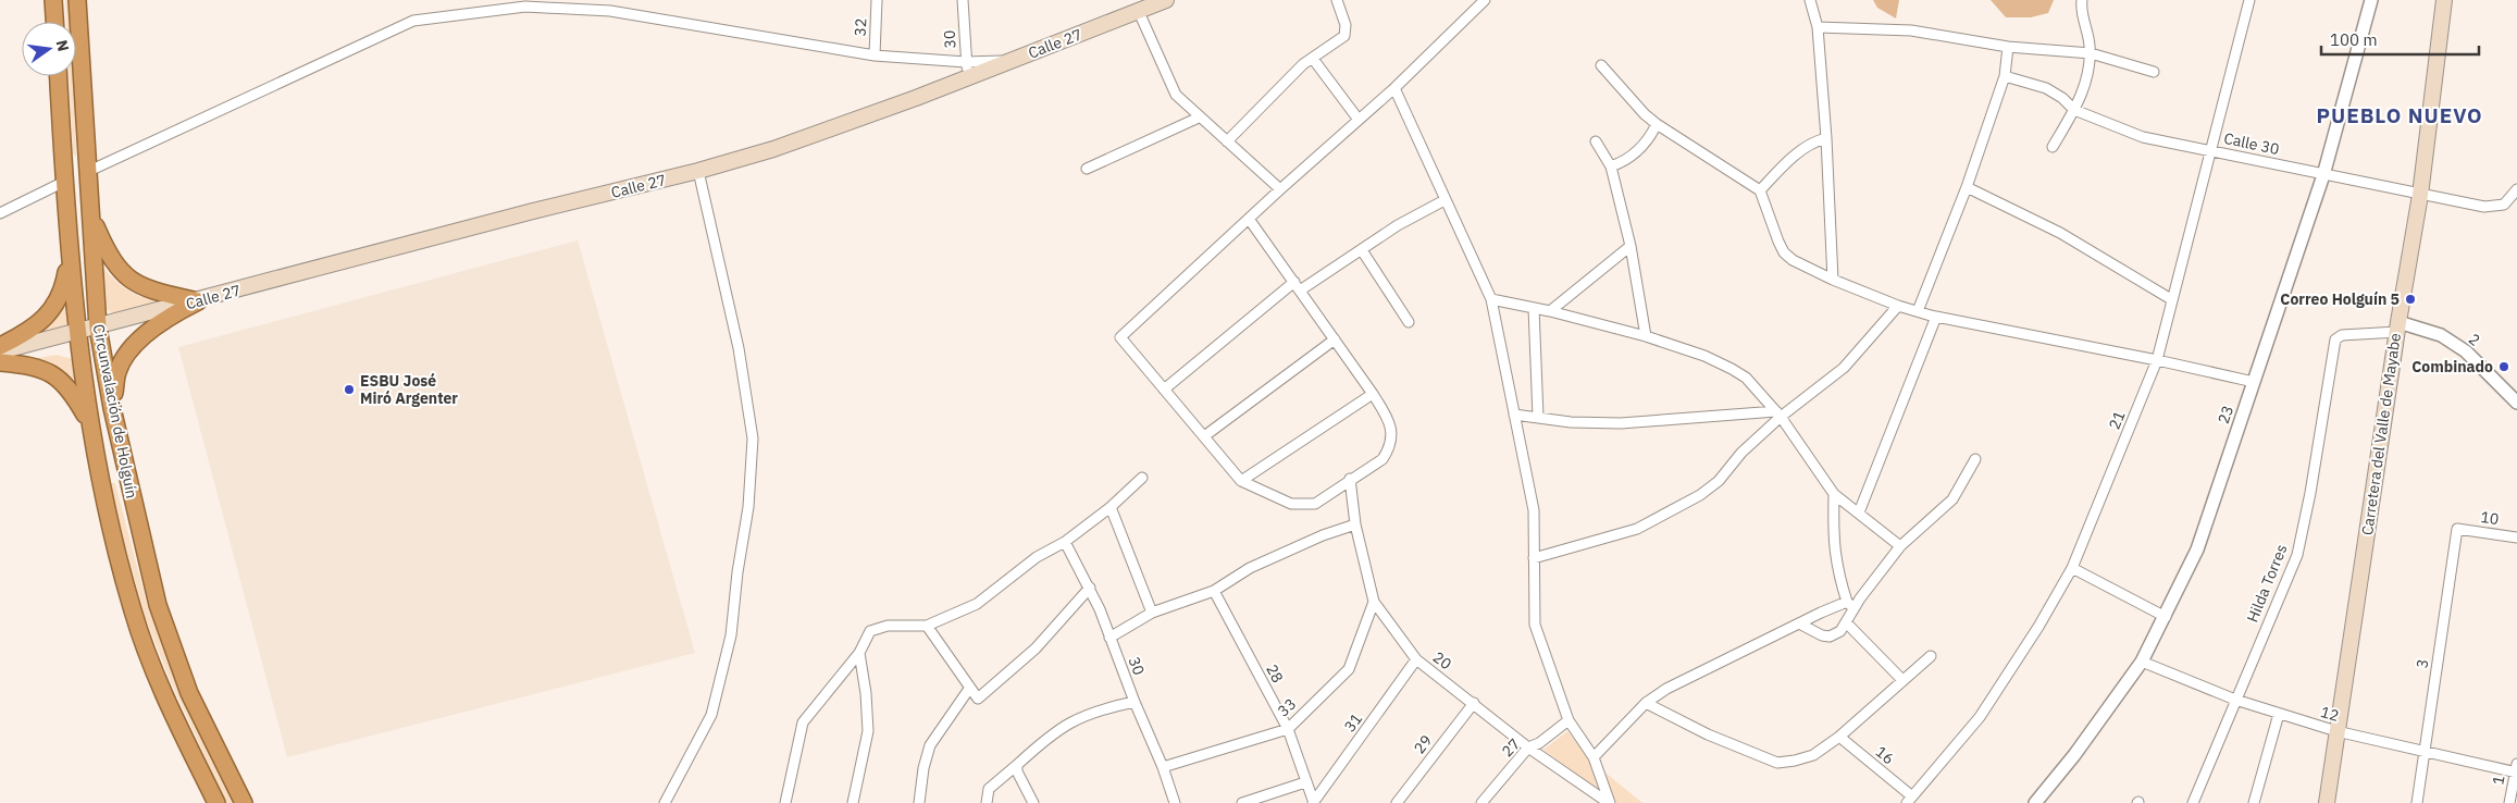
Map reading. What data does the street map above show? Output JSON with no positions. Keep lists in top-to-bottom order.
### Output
{
  "streets": {
    "highway": ["Circunvalación de Holguín"],
    "main road": ["Calle 27", "Carretera del Valle de Mayabe"],
    "street": [
      "32",
      "30",
      "Calle 30",
      "2",
      "23",
      "21",
      "10",
      "Hilda Torres",
      "20",
      "3",
      "28",
      "33",
      "12",
      "31",
      "29",
      "27",
      "16",
      "1"
    ]
  },
  "crossings": [
    ["30", "Calle 27"],
    ["30", "33"],
    ["Calle 27", "Circunvalación de Holguín"],
    ["Calle 30", "23"],
    ["Calle 30", "21"],
    ["Calle 30", "Carretera del Valle de Mayabe"],
    ["2", "Carretera del Valle de Mayabe"],
    ["2", "Hilda Torres"],
    ["23", "12"],
    ["21", "16"],
    ["Carretera del Valle de Mayabe", "12"],
    ["10", "3"],
    ["Hilda Torres", "12"],
    ["20", "33"],
    ["20", "31"],
    ["20", "29"],
    ["20", "27"],
    ["3", "12"],
    ["28", "33"],
    ["28", "31"],
    ["12", "1"]
  ],
  "districts": ["PUEBLO NUEVO"],
  "places": ["Correo Holguín 5", "Combinado", "ESBU José Miró Argenter"],
  "scale_bar": "100 m",
  "north": "right"
}
